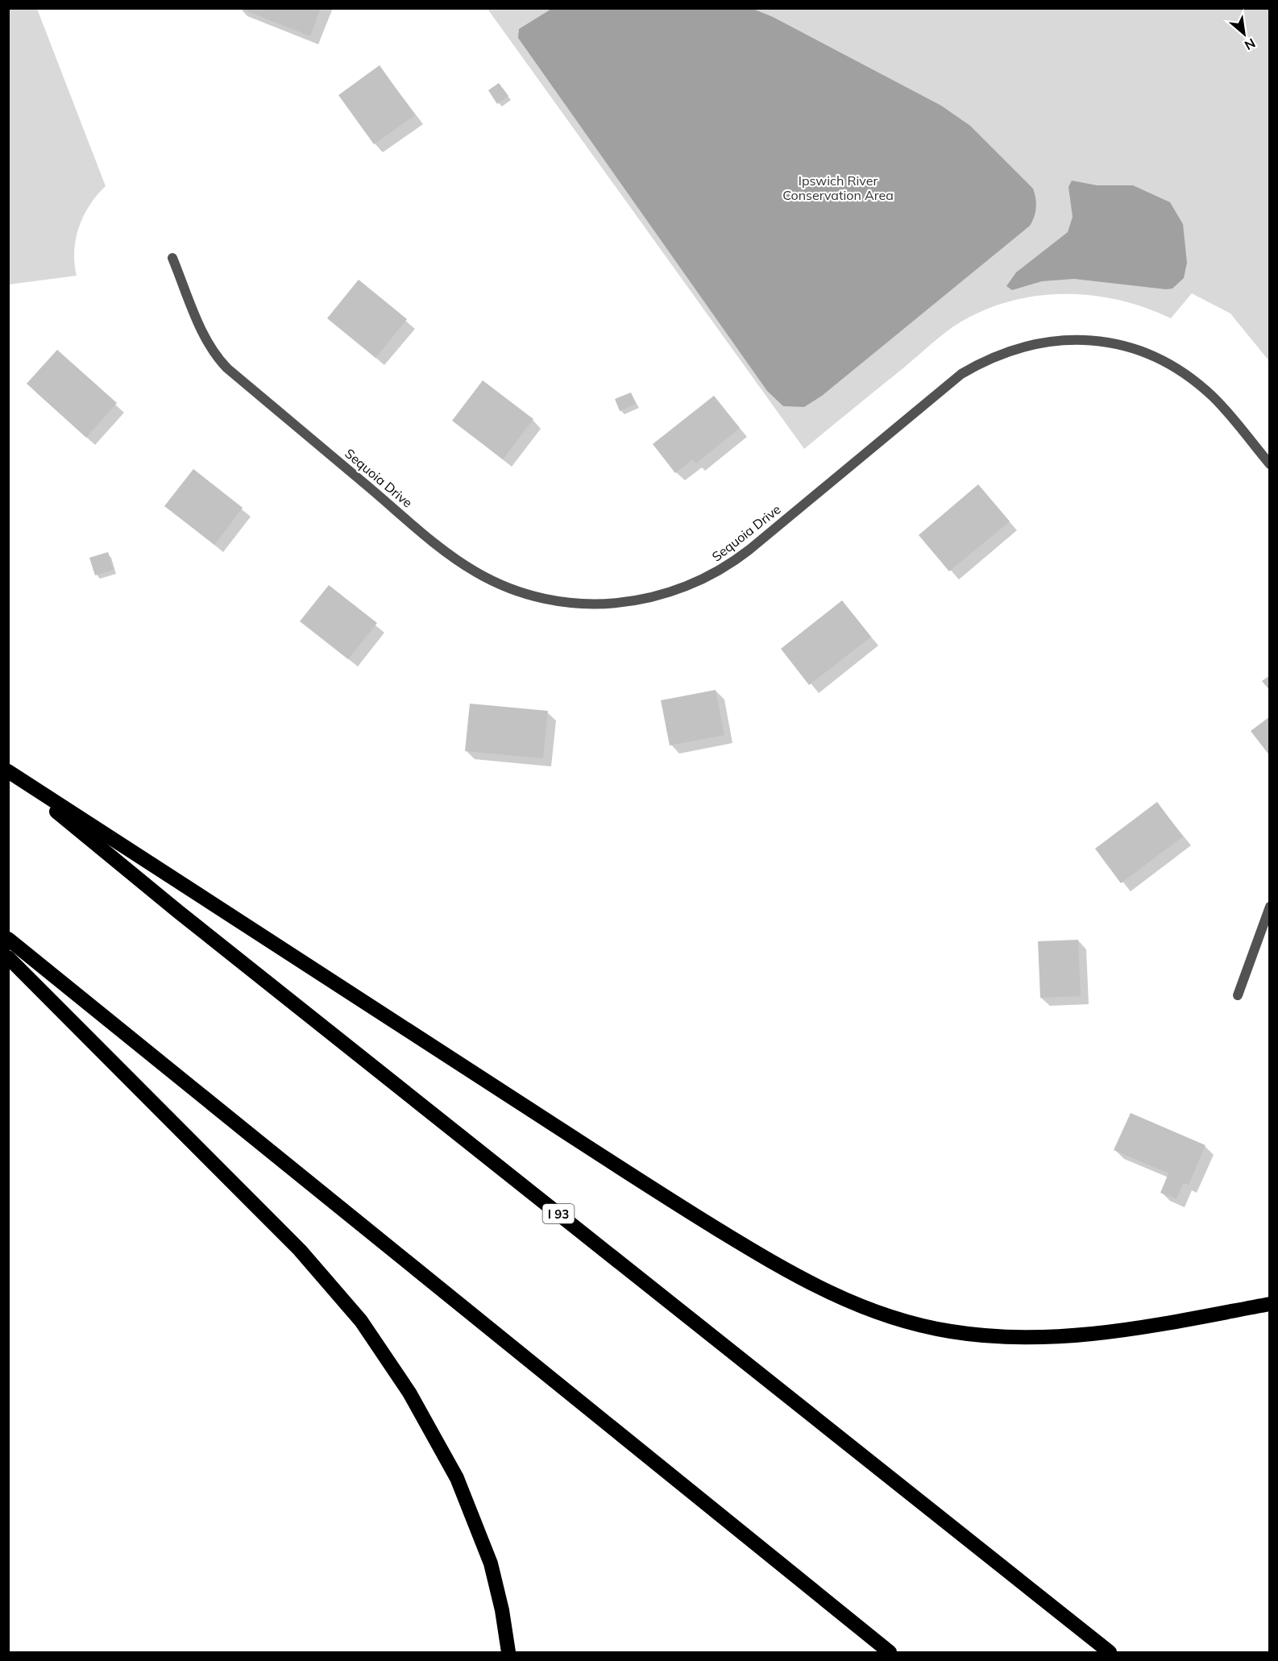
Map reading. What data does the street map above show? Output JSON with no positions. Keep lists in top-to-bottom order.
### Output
{
  "streets": {
    "highway": ["I 93"],
    "street": ["Sequoia Drive"]
  },
  "parks": ["Ipswich River Conservation Area"],
  "north": "bottom right"
}
